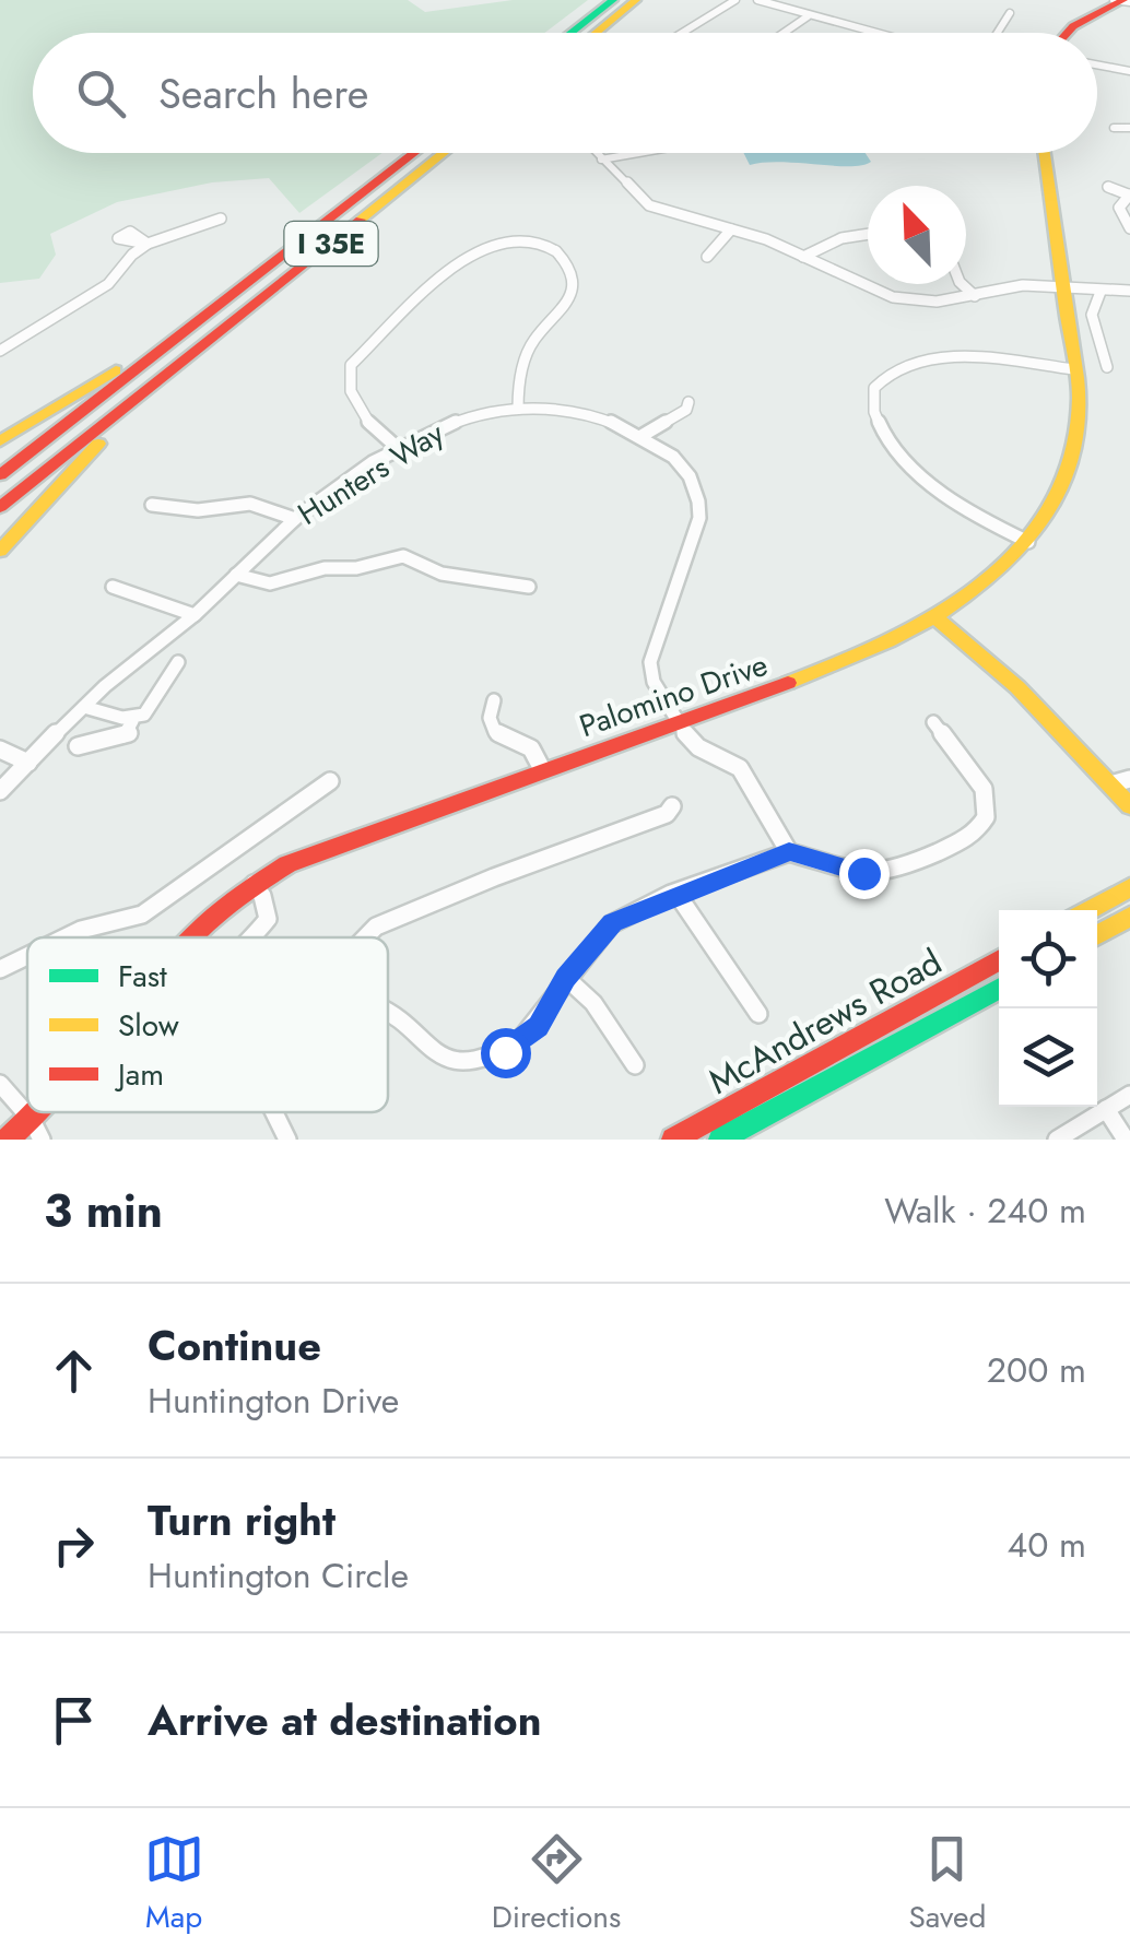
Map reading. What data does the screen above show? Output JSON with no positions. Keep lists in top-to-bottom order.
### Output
{
  "streets": {
    "main road": ["I 35E", "Palomino Drive", "McAndrews Road"],
    "street": ["Hunters Way"]
  },
  "crossings": [
    ["Hunters Way", "Palomino Drive"]
  ],
  "legend": ["Fast", "Slow", "Jam"],
  "north": "top left",
  "page": {
    "search": "Search here",
    "heading": ["3 min", "Walk · 240 m"],
    "list": [
      ["Continue", "Huntington Drive", "200 m"],
      ["Turn right", "Huntington Circle", "40 m"],
      "Arrive at destination"
    ],
    "nav": ["Map", "Directions", "Saved"]
  }
}
